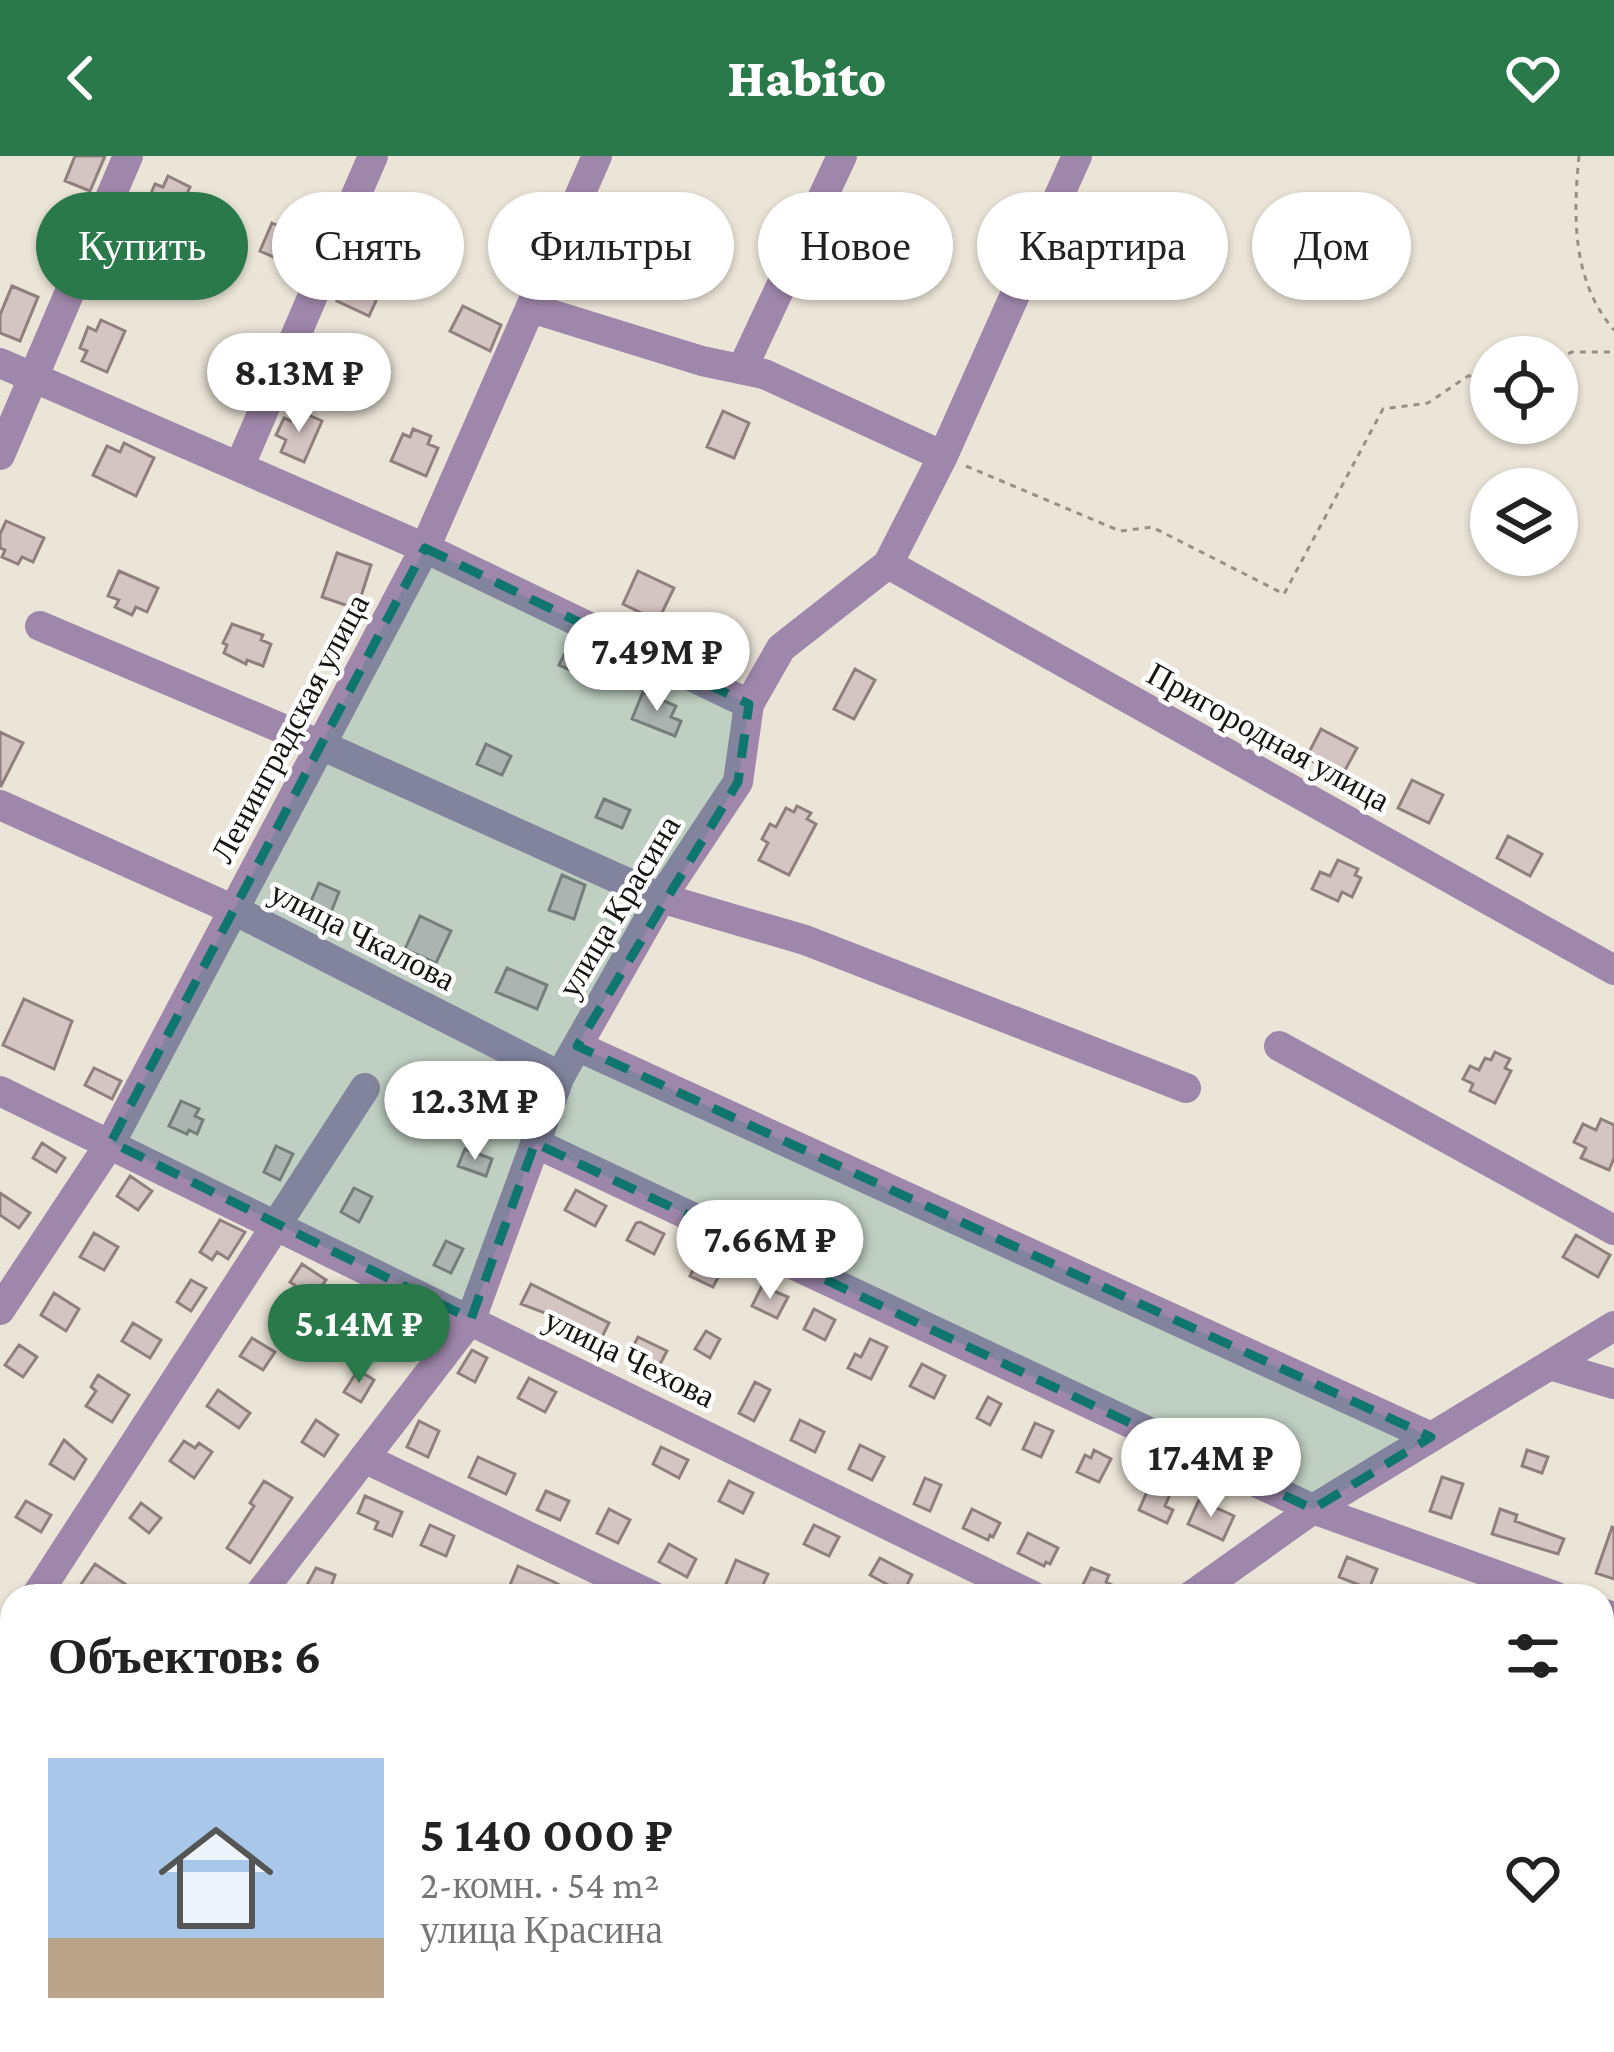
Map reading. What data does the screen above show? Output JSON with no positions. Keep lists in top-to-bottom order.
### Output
{
  "streets": {
    "street": [
      "Ленинградская улица",
      "Пригородная улица",
      "улица Красина",
      "улица Чкалова",
      "улица Чехова"
    ]
  },
  "crossings": [
    ["Ленинградская улица", "улица Чкалова"],
    ["Ленинградская улица", "улица Чехова"],
    ["Пригородная улица", "улица Красина"],
    ["улица Красина", "улица Чкалова"],
    ["улица Красина", "улица Чехова"]
  ],
  "page": {
    "header": "Habito",
    "chip": [
      "Купить",
      "Снять",
      "Фильтры",
      "Новое",
      "Квартира",
      "Дом"
    ],
    "price": [
      "8.13M ₽",
      "7.49M ₽",
      "12.3M ₽",
      "7.66M ₽",
      "5.14M ₽",
      "17.4M ₽"
    ],
    "heading": "Объектов: 6",
    "list": [
      {
        "name": "5 140 000 ₽",
        "note": "2-комн. · 54 m² · улица Красина"
      }
    ]
  }
}
